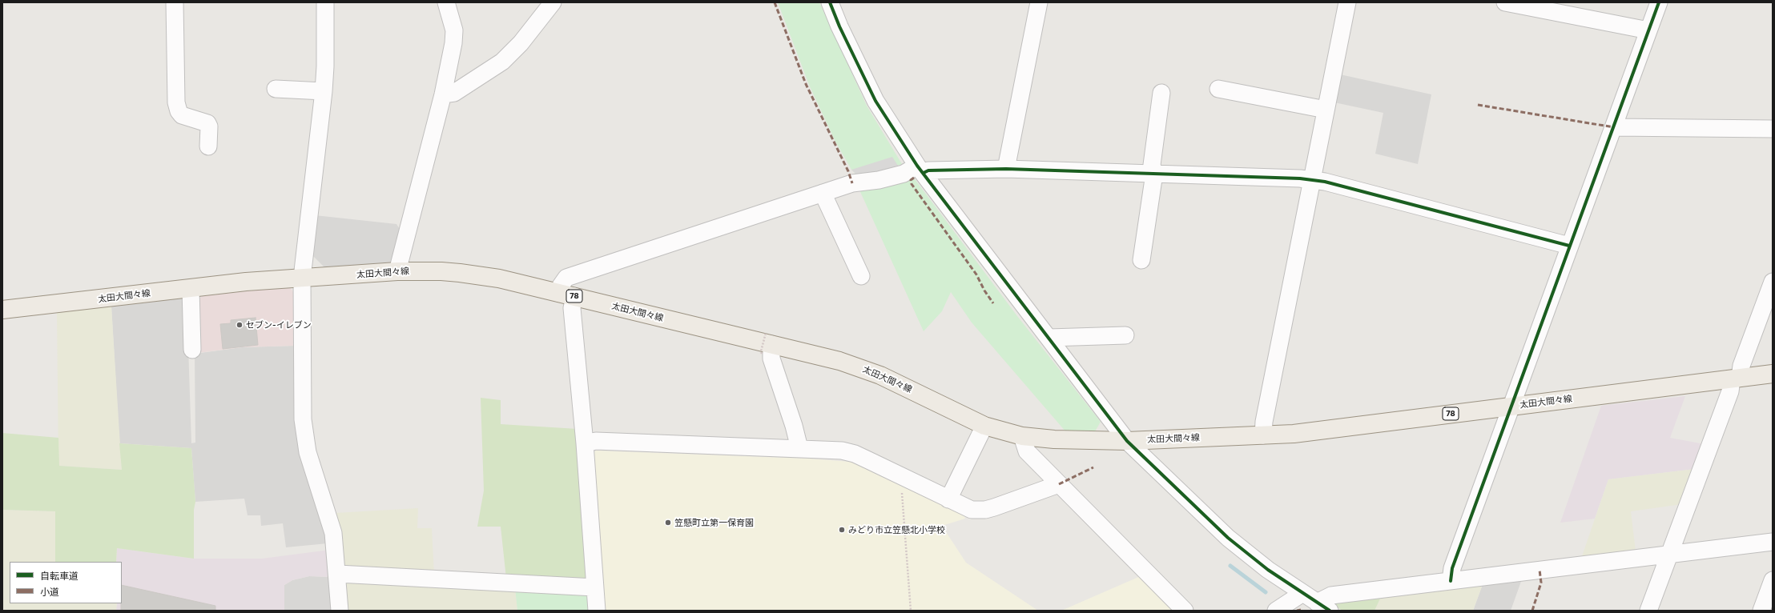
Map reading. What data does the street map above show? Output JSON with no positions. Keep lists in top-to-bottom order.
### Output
{
  "streets": {
    "main road": ["太田大間々線", "78"]
  },
  "places": ["セブン-イレブン", "笠懸町立第一保育園", "みどり市立笠懸北小学校"],
  "legend": ["自転車道", "小道"]
}
